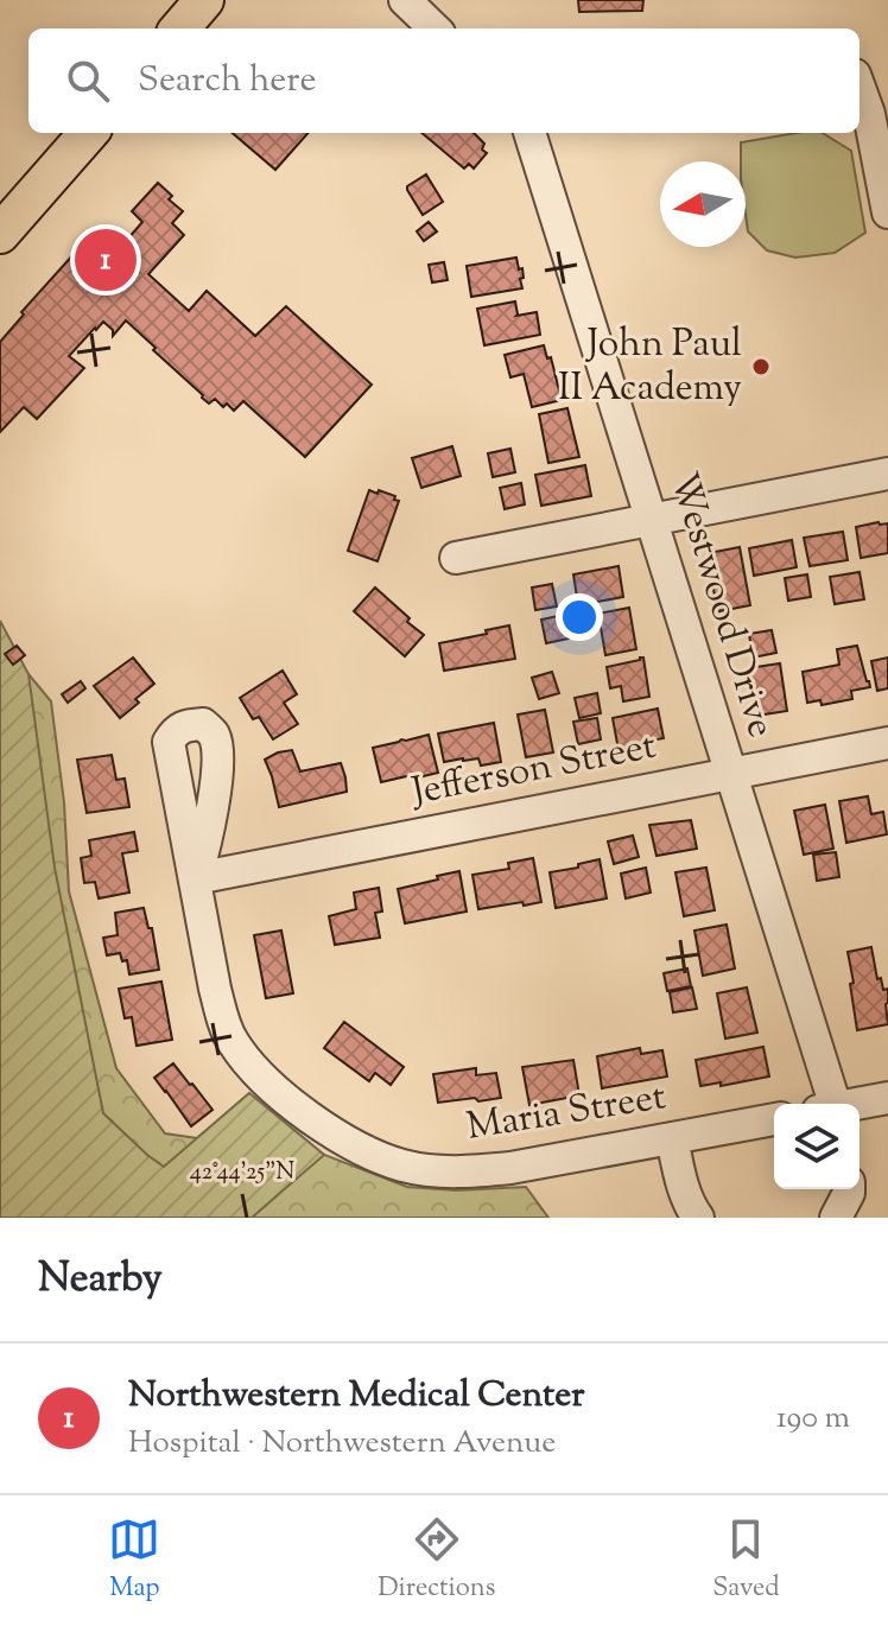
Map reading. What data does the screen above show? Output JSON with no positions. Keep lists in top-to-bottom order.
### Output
{
  "streets": {
    "street": ["Westwood Drive", "Jefferson Street", "Maria Street"]
  },
  "crossings": [
    ["Westwood Drive", "Jefferson Street"],
    ["Jefferson Street", "Maria Street"]
  ],
  "places": ["John Paul II Academy"],
  "north": "left",
  "page": {
    "search": "Search here",
    "pins": "1",
    "heading": "Nearby",
    "list": [
      {
        "mark": "1",
        "name": "Northwestern Medical Center",
        "note": "Hospital · Northwestern Avenue",
        "value": "190 m"
      }
    ],
    "nav": ["Map", "Directions", "Saved"]
  },
  "coordinates": ["42°44'25\"N"]
}
